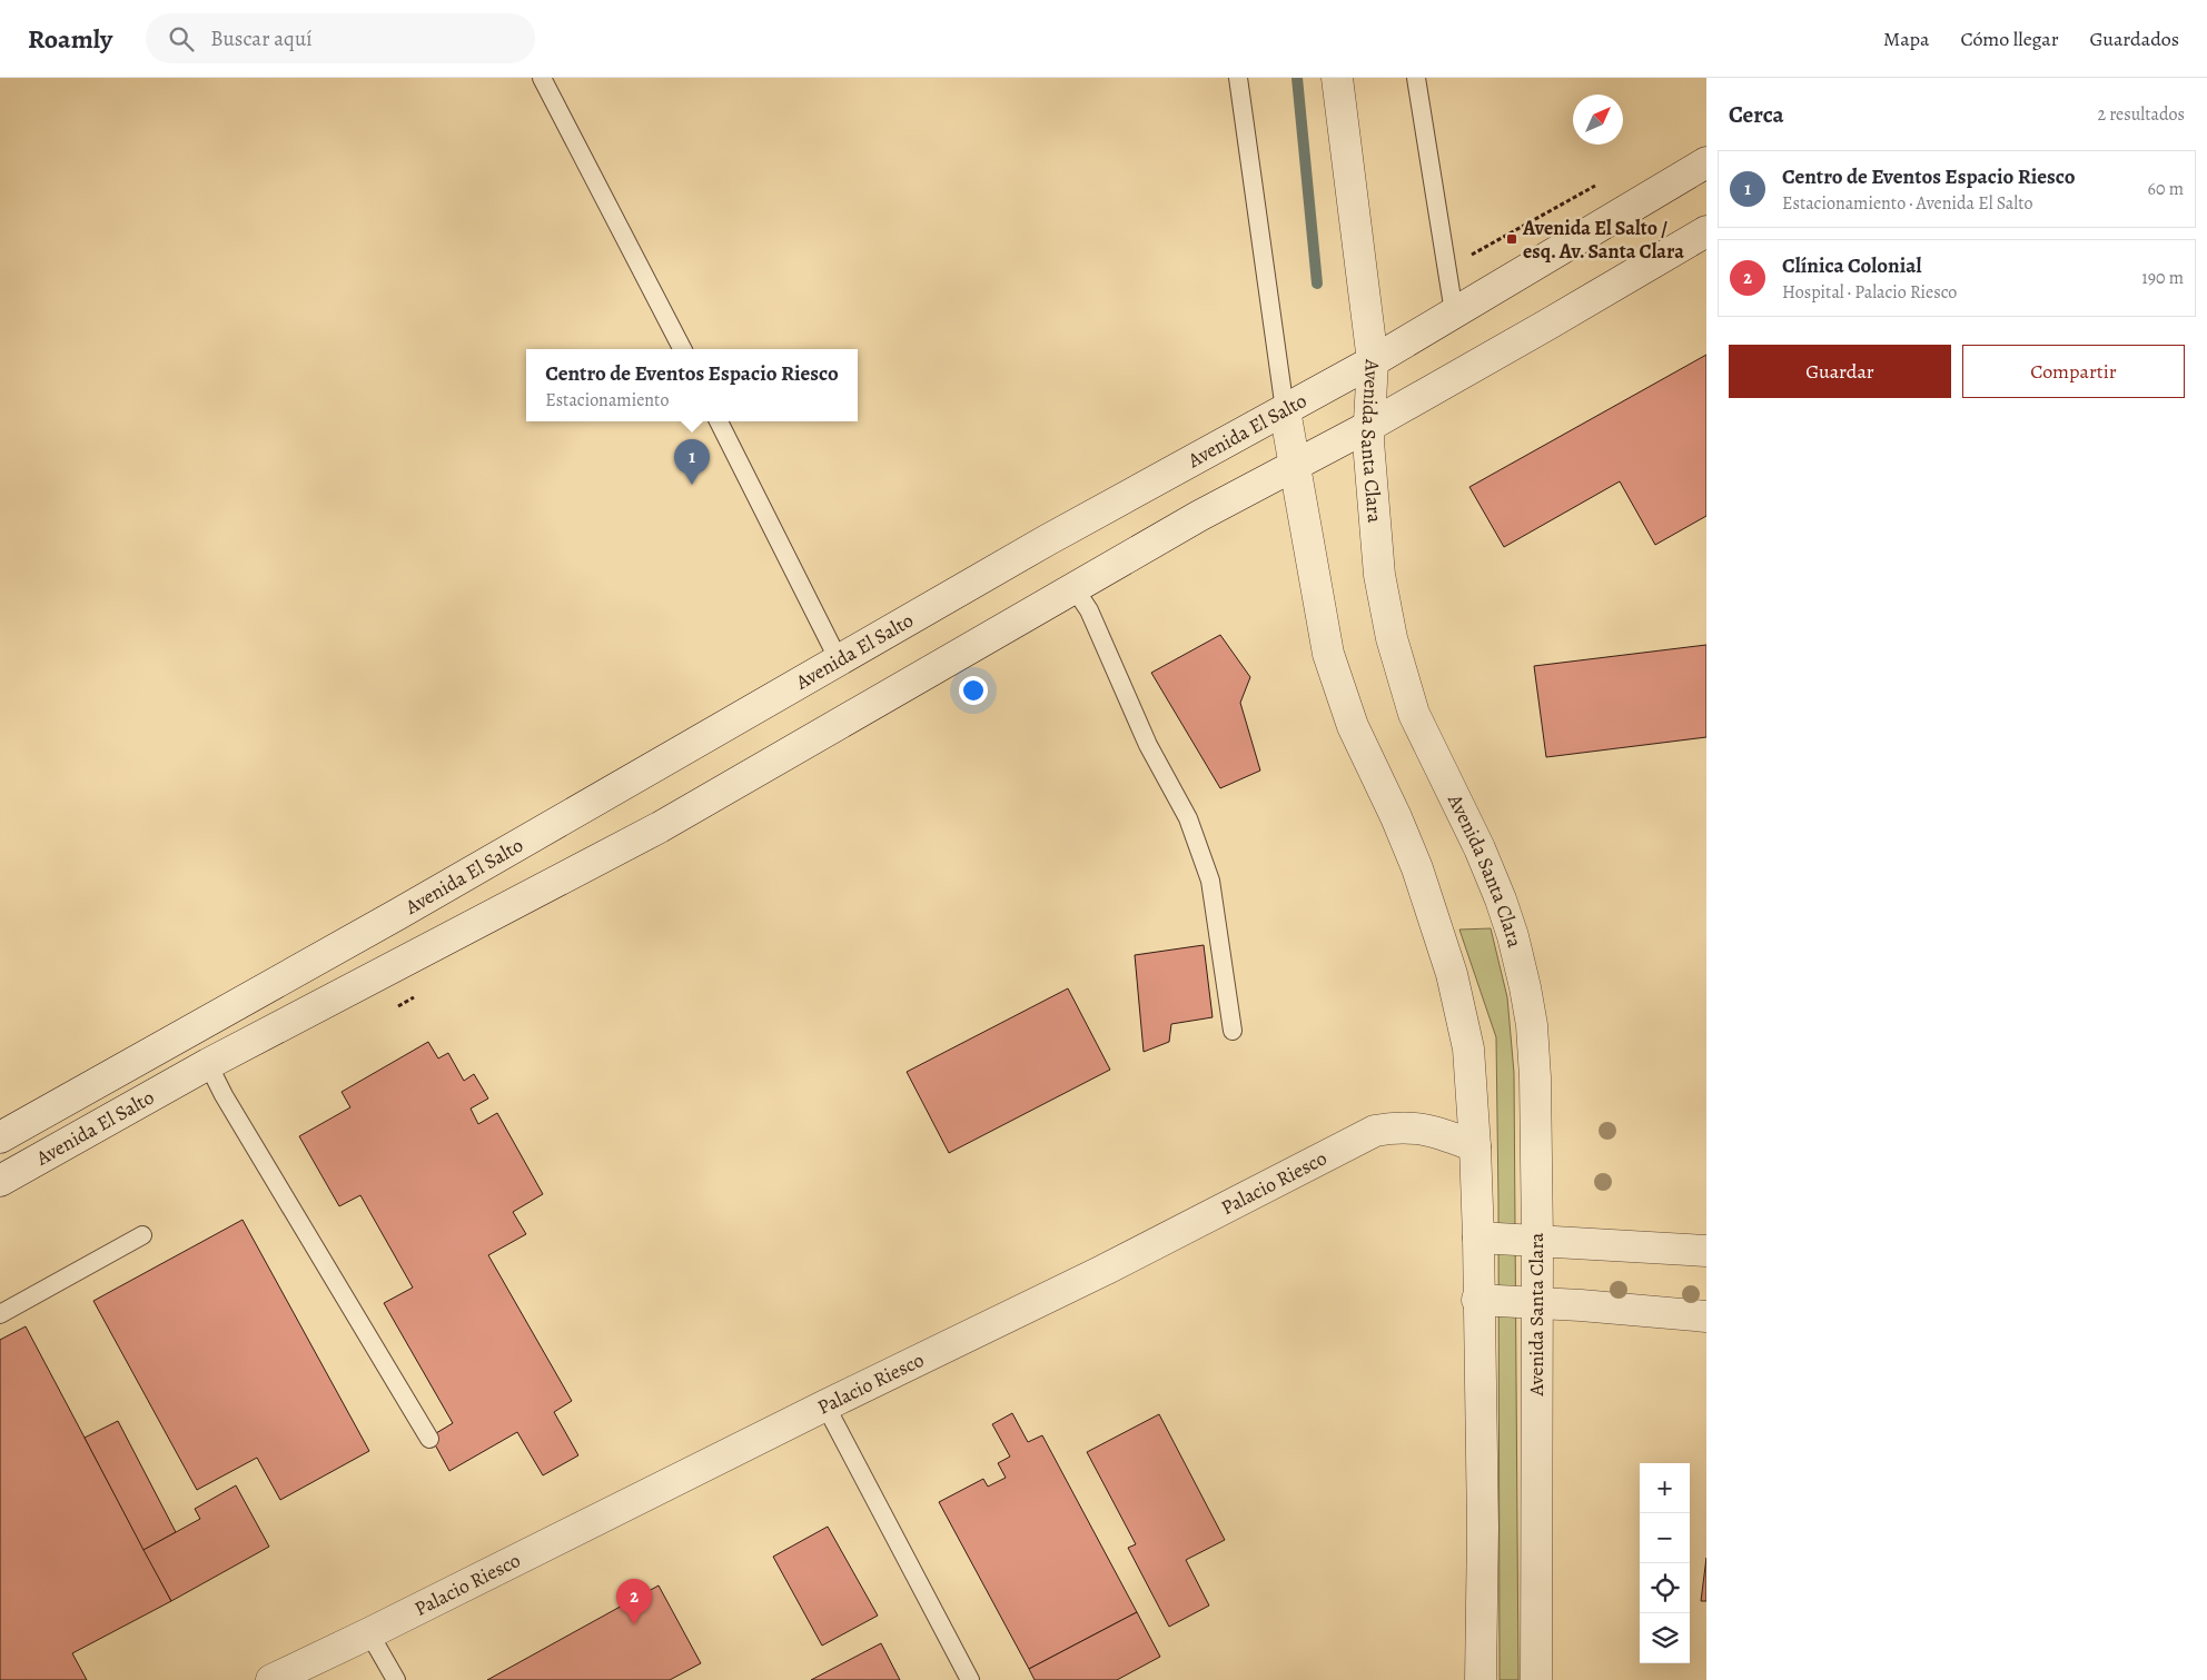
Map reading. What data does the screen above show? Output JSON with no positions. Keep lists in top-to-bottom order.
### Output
{
  "streets": {
    "street": ["Avenida El Salto", "Avenida Santa Clara", "Palacio Riesco"]
  },
  "crossings": [
    ["Avenida El Salto", "Avenida Santa Clara"]
  ],
  "places": {
    "transit": ["Avenida El Salto / esq. Av. Santa Clara"]
  },
  "north": "top right",
  "page": {
    "header": "Roamly",
    "search": "Buscar aquí",
    "nav": ["Mapa", "Cómo llegar", "Guardados"],
    "heading": ["Cerca", "2 resultados"],
    "list": [
      {
        "mark": "1",
        "name": "Centro de Eventos Espacio Riesco",
        "note": "Estacionamiento · Avenida El Salto",
        "value": "60 m"
      },
      {
        "mark": "2",
        "name": "Clínica Colonial",
        "note": "Hospital · Palacio Riesco",
        "value": "190 m"
      }
    ],
    "buttons": ["Guardar", "Compartir"],
    "popup": ["Centro de Eventos Espacio Riesco", "Estacionamiento"],
    "pins": ["1", "2"],
    "map_buttons": ["+", "−"]
  }
}
